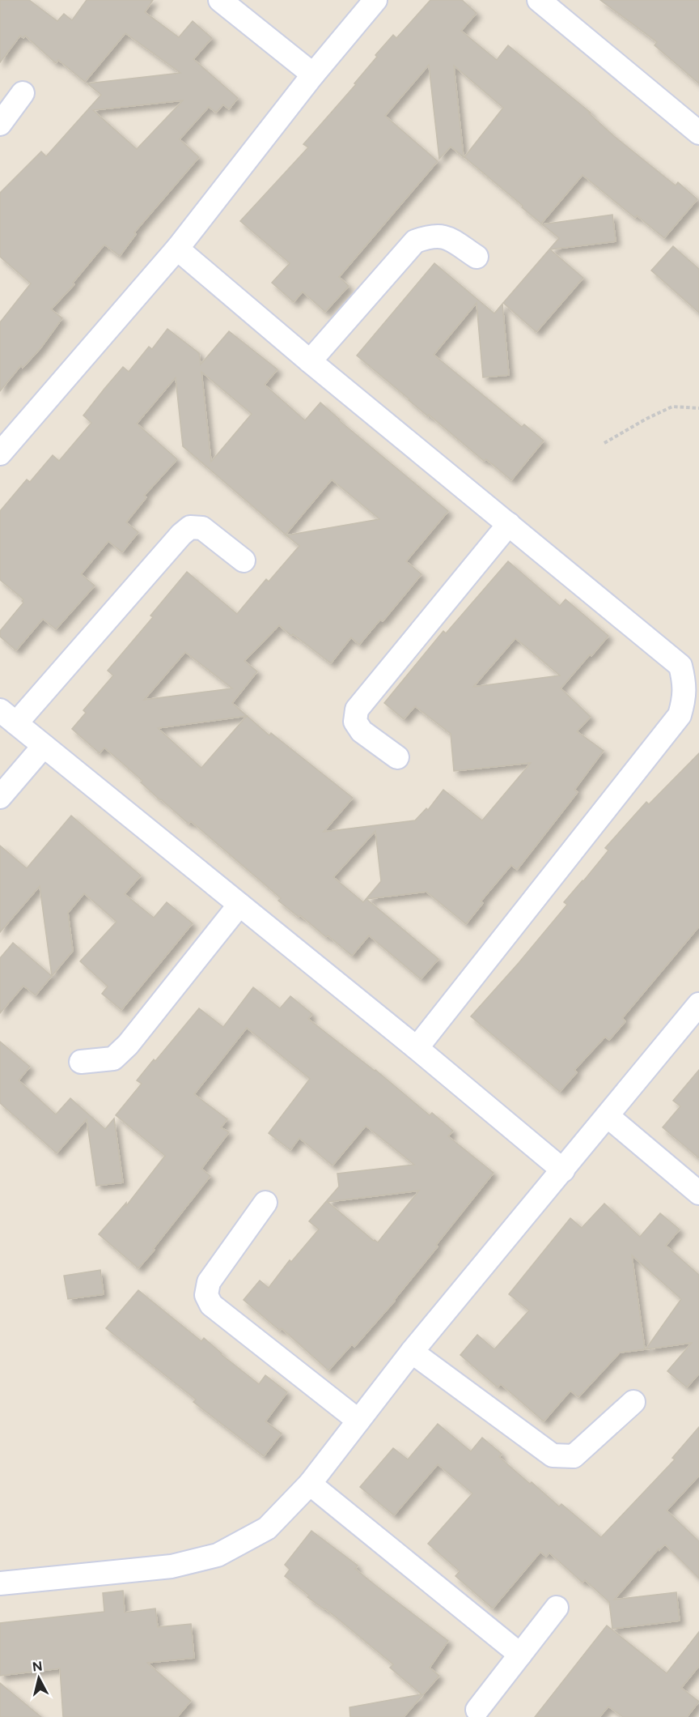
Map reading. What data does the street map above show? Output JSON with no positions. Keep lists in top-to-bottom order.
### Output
{
  "north": "top"
}
